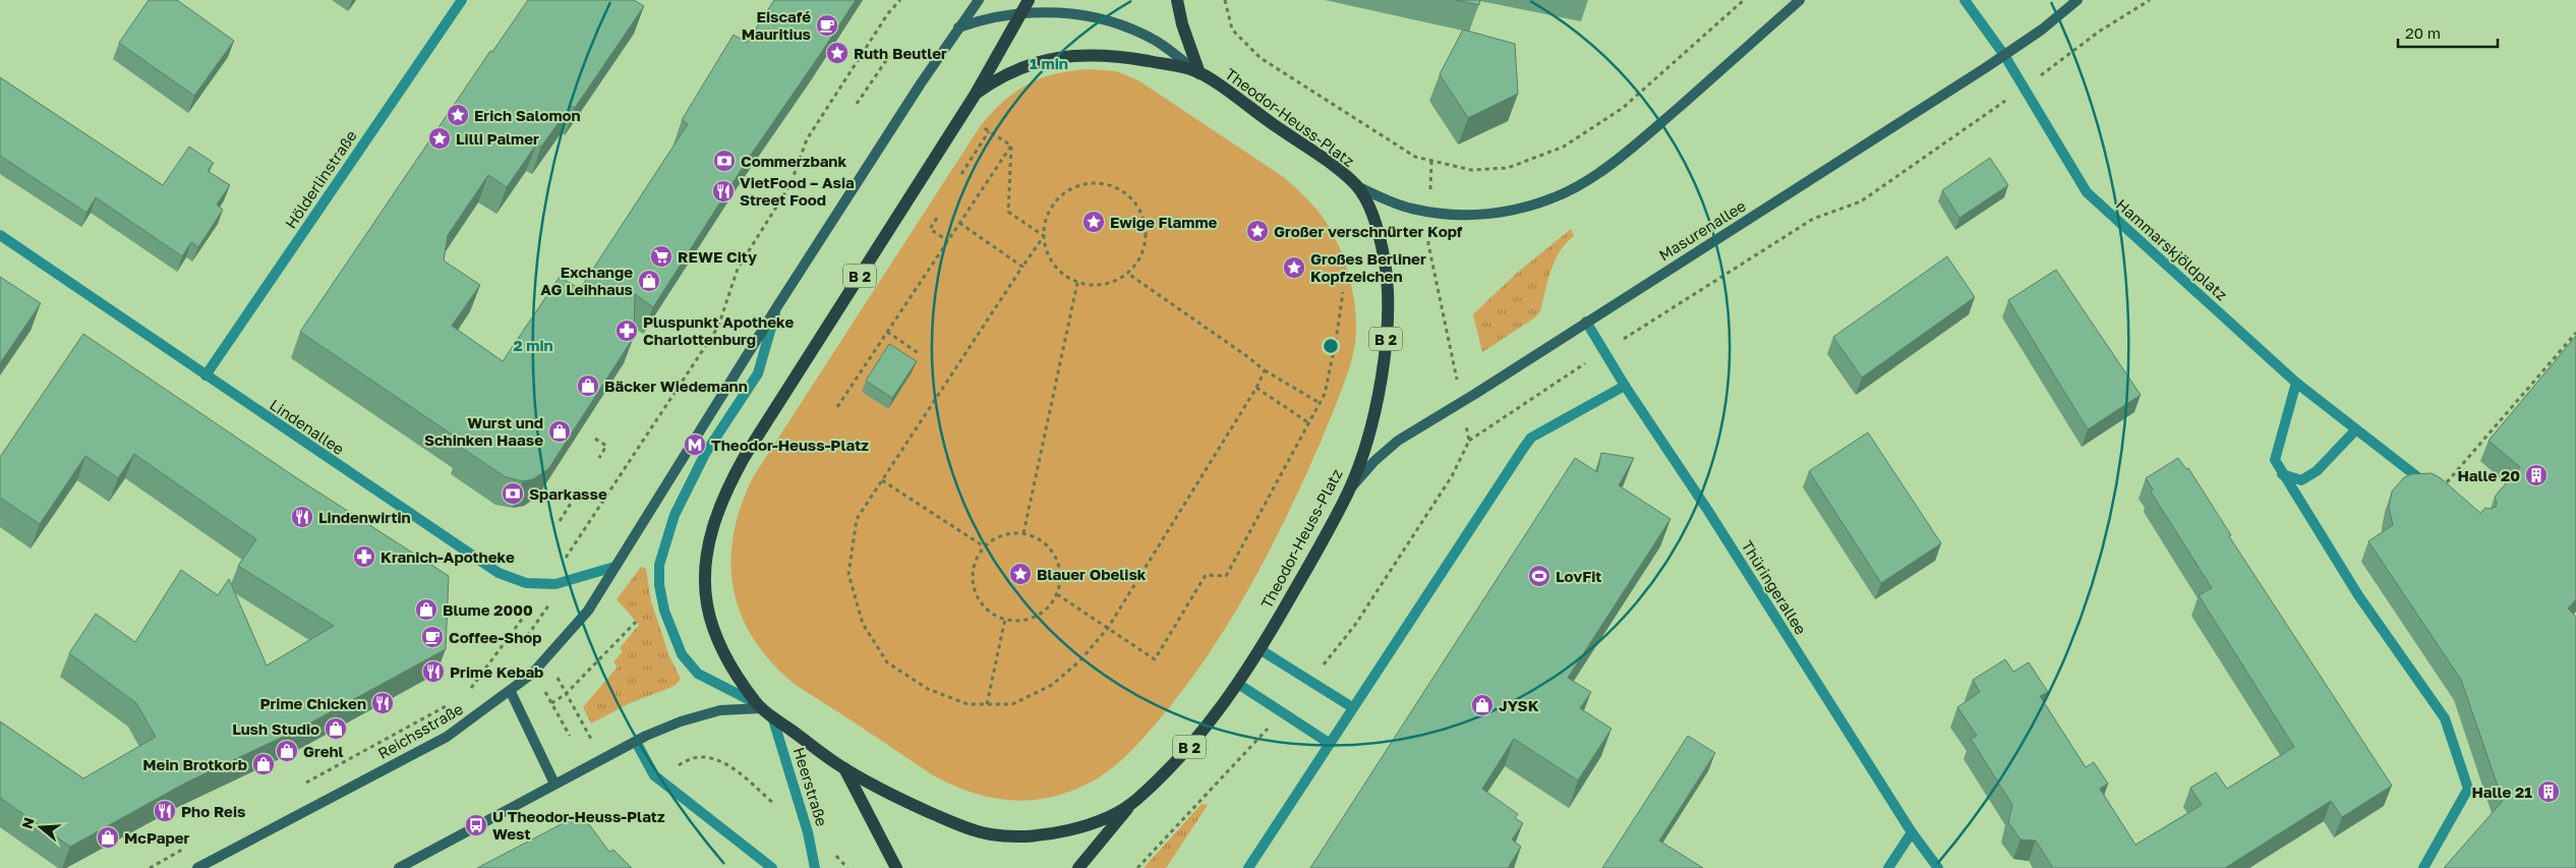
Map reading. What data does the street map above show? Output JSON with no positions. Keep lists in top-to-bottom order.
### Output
{
  "streets": {
    "main road": [
      "Theodor-Heuss-Platz",
      "Masurenallee",
      "B 2",
      "Reichsstraße"
    ],
    "street": [
      "Hölderlinstraße",
      "Hammarskjöldplatz",
      "Lindenallee",
      "Thüringerallee",
      "Heerstraße"
    ]
  },
  "crossings": [
    ["Theodor-Heuss-Platz", "Masurenallee"],
    ["Theodor-Heuss-Platz", "B 2"],
    ["Theodor-Heuss-Platz", "Lindenallee"],
    ["Theodor-Heuss-Platz", "Reichsstraße"],
    ["Theodor-Heuss-Platz", "Heerstraße"],
    ["Hölderlinstraße", "Lindenallee"],
    ["Masurenallee", "Hammarskjöldplatz"],
    ["Masurenallee", "Thüringerallee"],
    ["Lindenallee", "Reichsstraße"]
  ],
  "places": {
    "cafe": ["Eiscafé Mauritius", "Coffee-Shop"],
    "place": [
      "Ruth Beutler",
      "Erich Salomon",
      "Lilli Palmer",
      "Ewige Flamme",
      "Großer verschnürter Kopf",
      "Großes Berliner Kopfzeichen",
      "Blauer Obelisk"
    ],
    "bank": ["Commerzbank", "Sparkasse"],
    "restaurant": [
      "VietFood – Asia Street Food",
      "Lindenwirtin",
      "Prime Kebab",
      "Prime Chicken",
      "Pho Reis"
    ],
    "supermarket": ["REWE City"],
    "shop": [
      "Exchange AG Leihhaus",
      "Bäcker Wiedemann",
      "Wurst und Schinken Haase",
      "Blume 2000",
      "JYSK",
      "Lush Studio",
      "Grehl",
      "Mein Brotkorb",
      "McPaper"
    ],
    "pharmacy": ["Pluspunkt Apotheke Charlottenburg", "Kranich-Apotheke"],
    "metro station": ["Theodor-Heuss-Platz"],
    "building": ["Halle 20", "Halle 21"],
    "sports": ["LovFit"],
    "bus stop": ["U Theodor-Heuss-Platz West"]
  },
  "scale_bar": "20 m",
  "north": "left",
  "rings": ["1 min", "2 min"]
}
